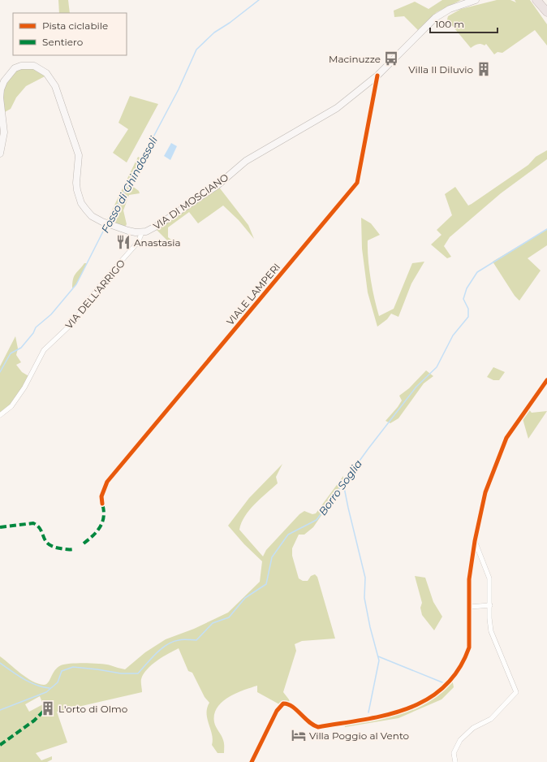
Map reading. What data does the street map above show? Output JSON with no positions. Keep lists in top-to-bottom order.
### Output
{
  "streets": {
    "main road": ["VIA DI MOSCIANO"],
    "street": ["VIA DELL'ARRIGO", "VIALE LAMPERI"]
  },
  "crossings": [
    ["VIA DI MOSCIANO", "VIA DELL'ARRIGO"],
    ["VIA DI MOSCIANO", "VIALE LAMPERI"]
  ],
  "water": ["Fosso di Ghindossoli", "Borro Soglia"],
  "places": {
    "bus stop": ["Macinuzze"],
    "building": ["Villa Il Diluvio", "L'orto di Olmo"],
    "restaurant": ["Anastasia"],
    "hotel": ["Villa Poggio al Vento"]
  },
  "legend": ["Pista ciclabile", "Sentiero"],
  "scale_bar": "100 m"
}
